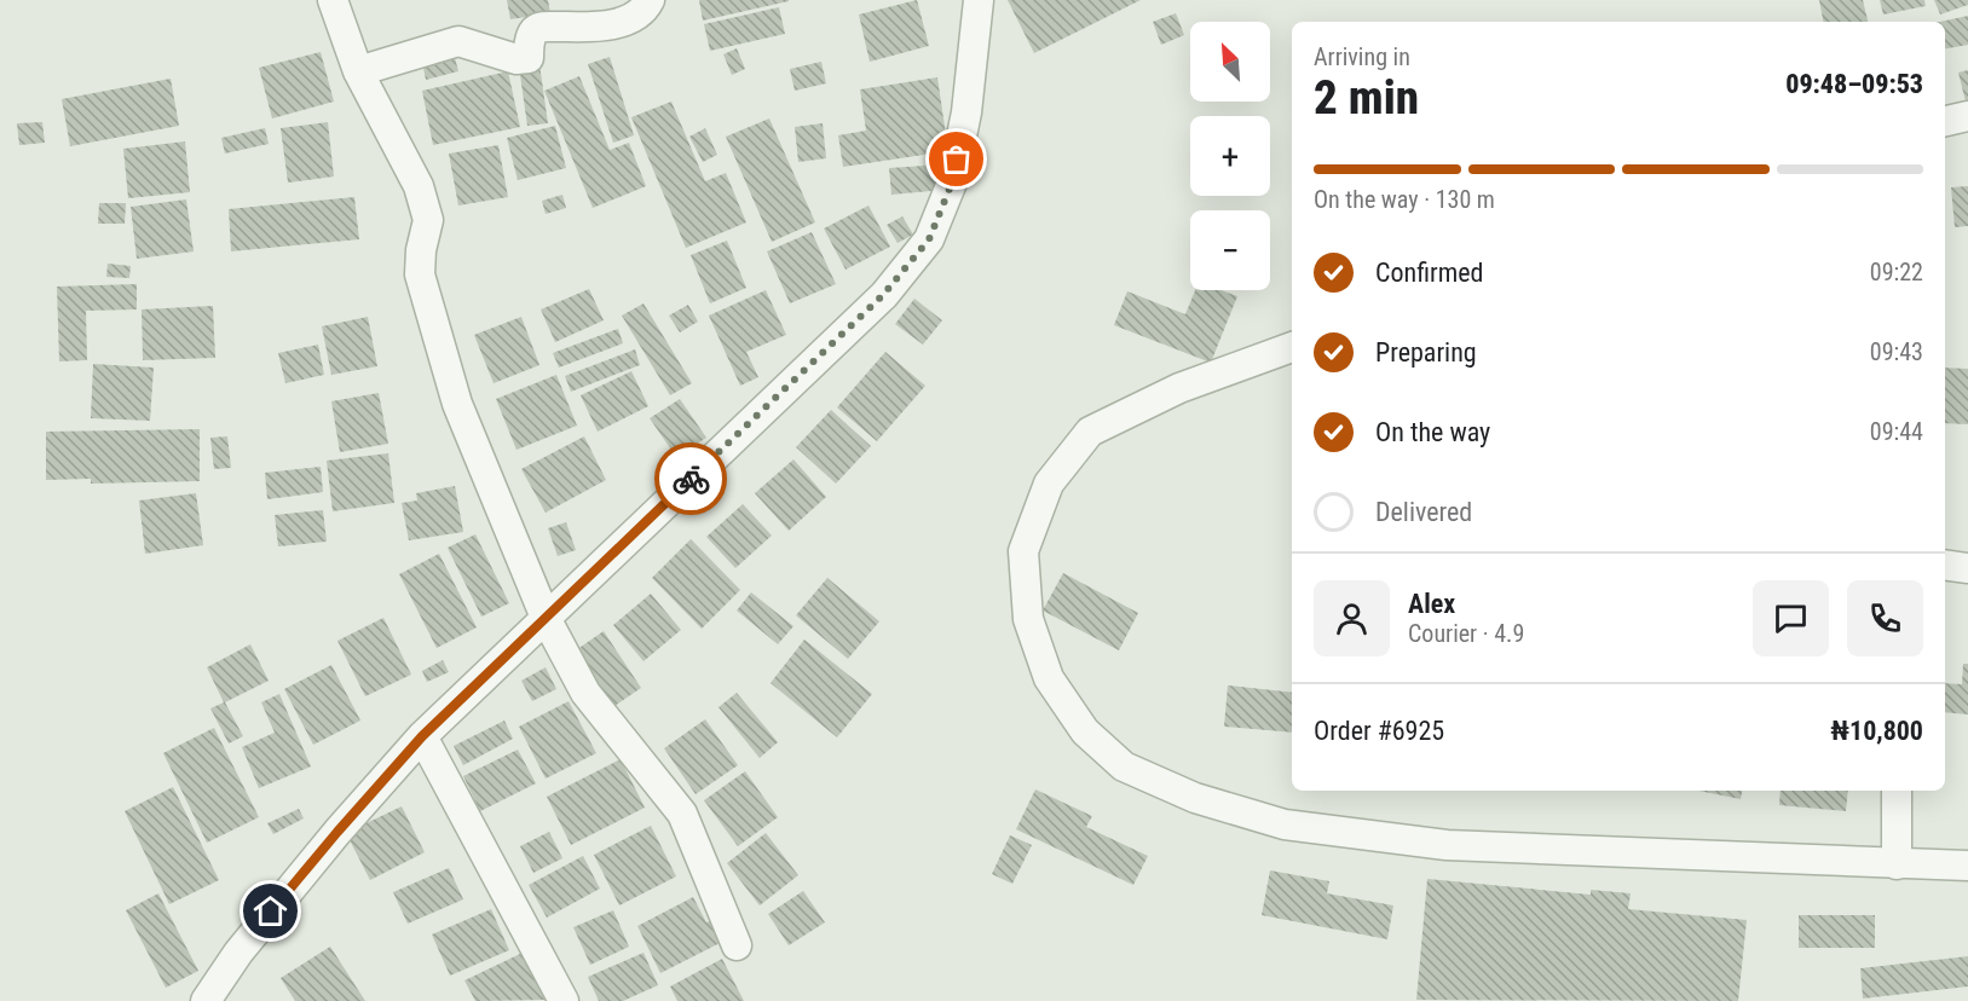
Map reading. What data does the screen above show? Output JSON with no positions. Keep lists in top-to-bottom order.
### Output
{
  "north": "top left",
  "page": {
    "map_buttons": ["+", "−"],
    "heading": ["2 min", "Arriving in", "09:48–09:53"],
    "panel": [
      "Alex",
      "Courier · 4.9",
      "Order #6925",
      "₦10,800"
    ],
    "bar": "On the way · 130 m",
    "list": [
      ["Confirmed", "09:22"],
      ["Preparing", "09:43"],
      ["On the way", "09:44"],
      "Delivered"
    ]
  }
}
